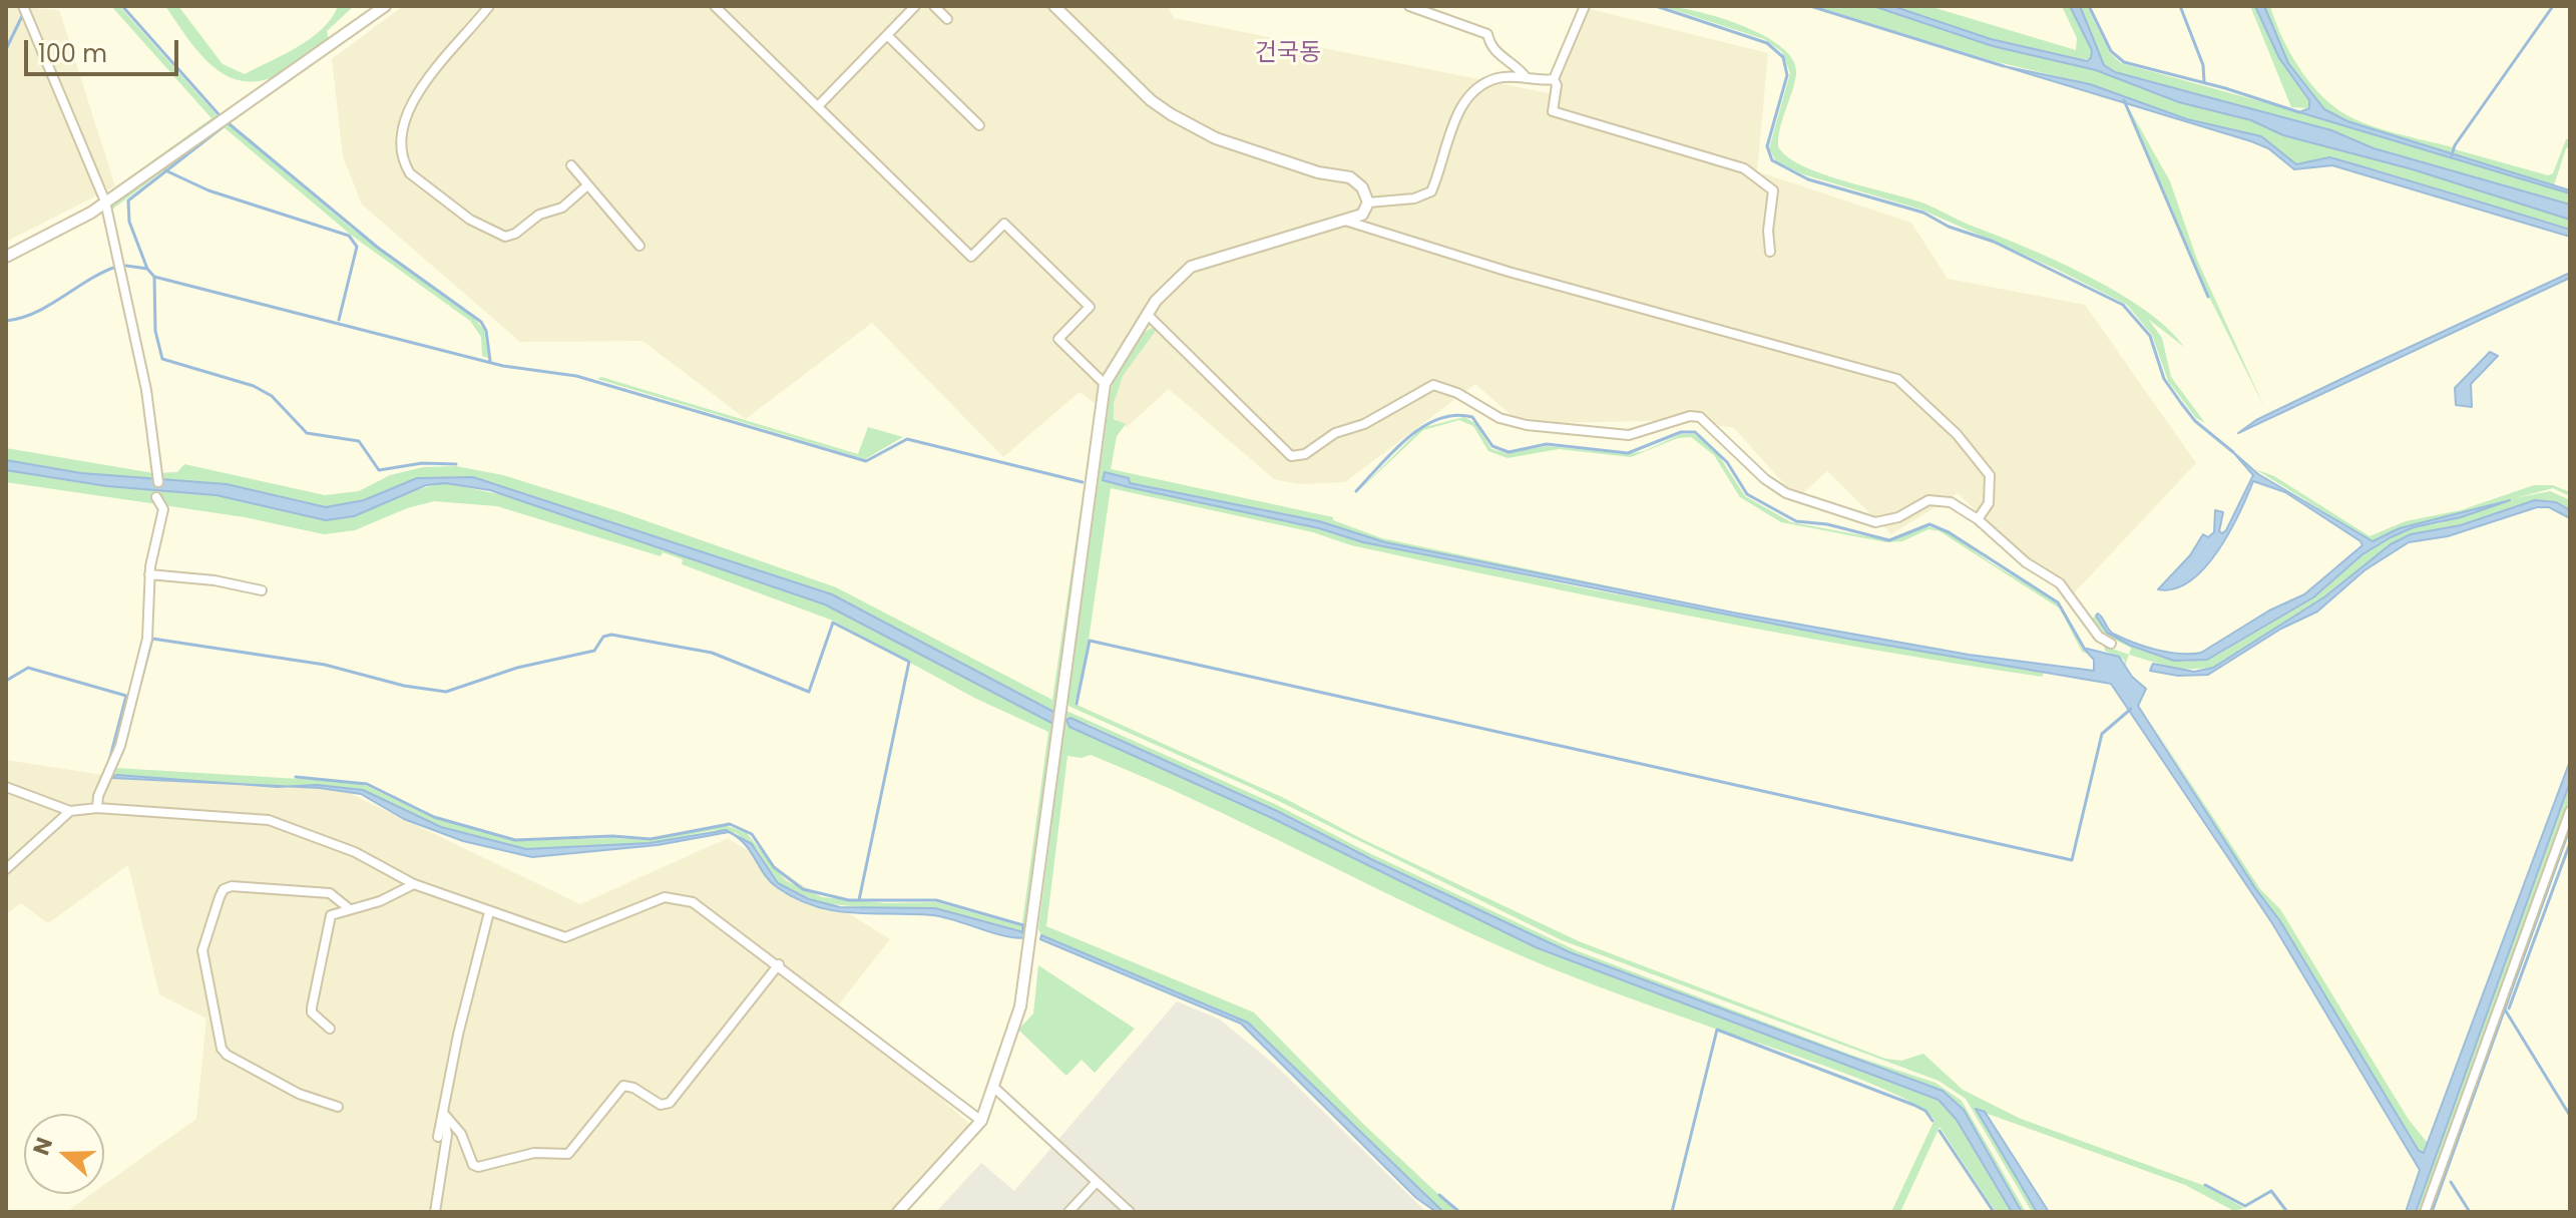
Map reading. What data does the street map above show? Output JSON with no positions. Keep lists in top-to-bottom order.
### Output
{
  "districts": ["건국동"],
  "scale_bar": "100 m",
  "north": "left"
}
